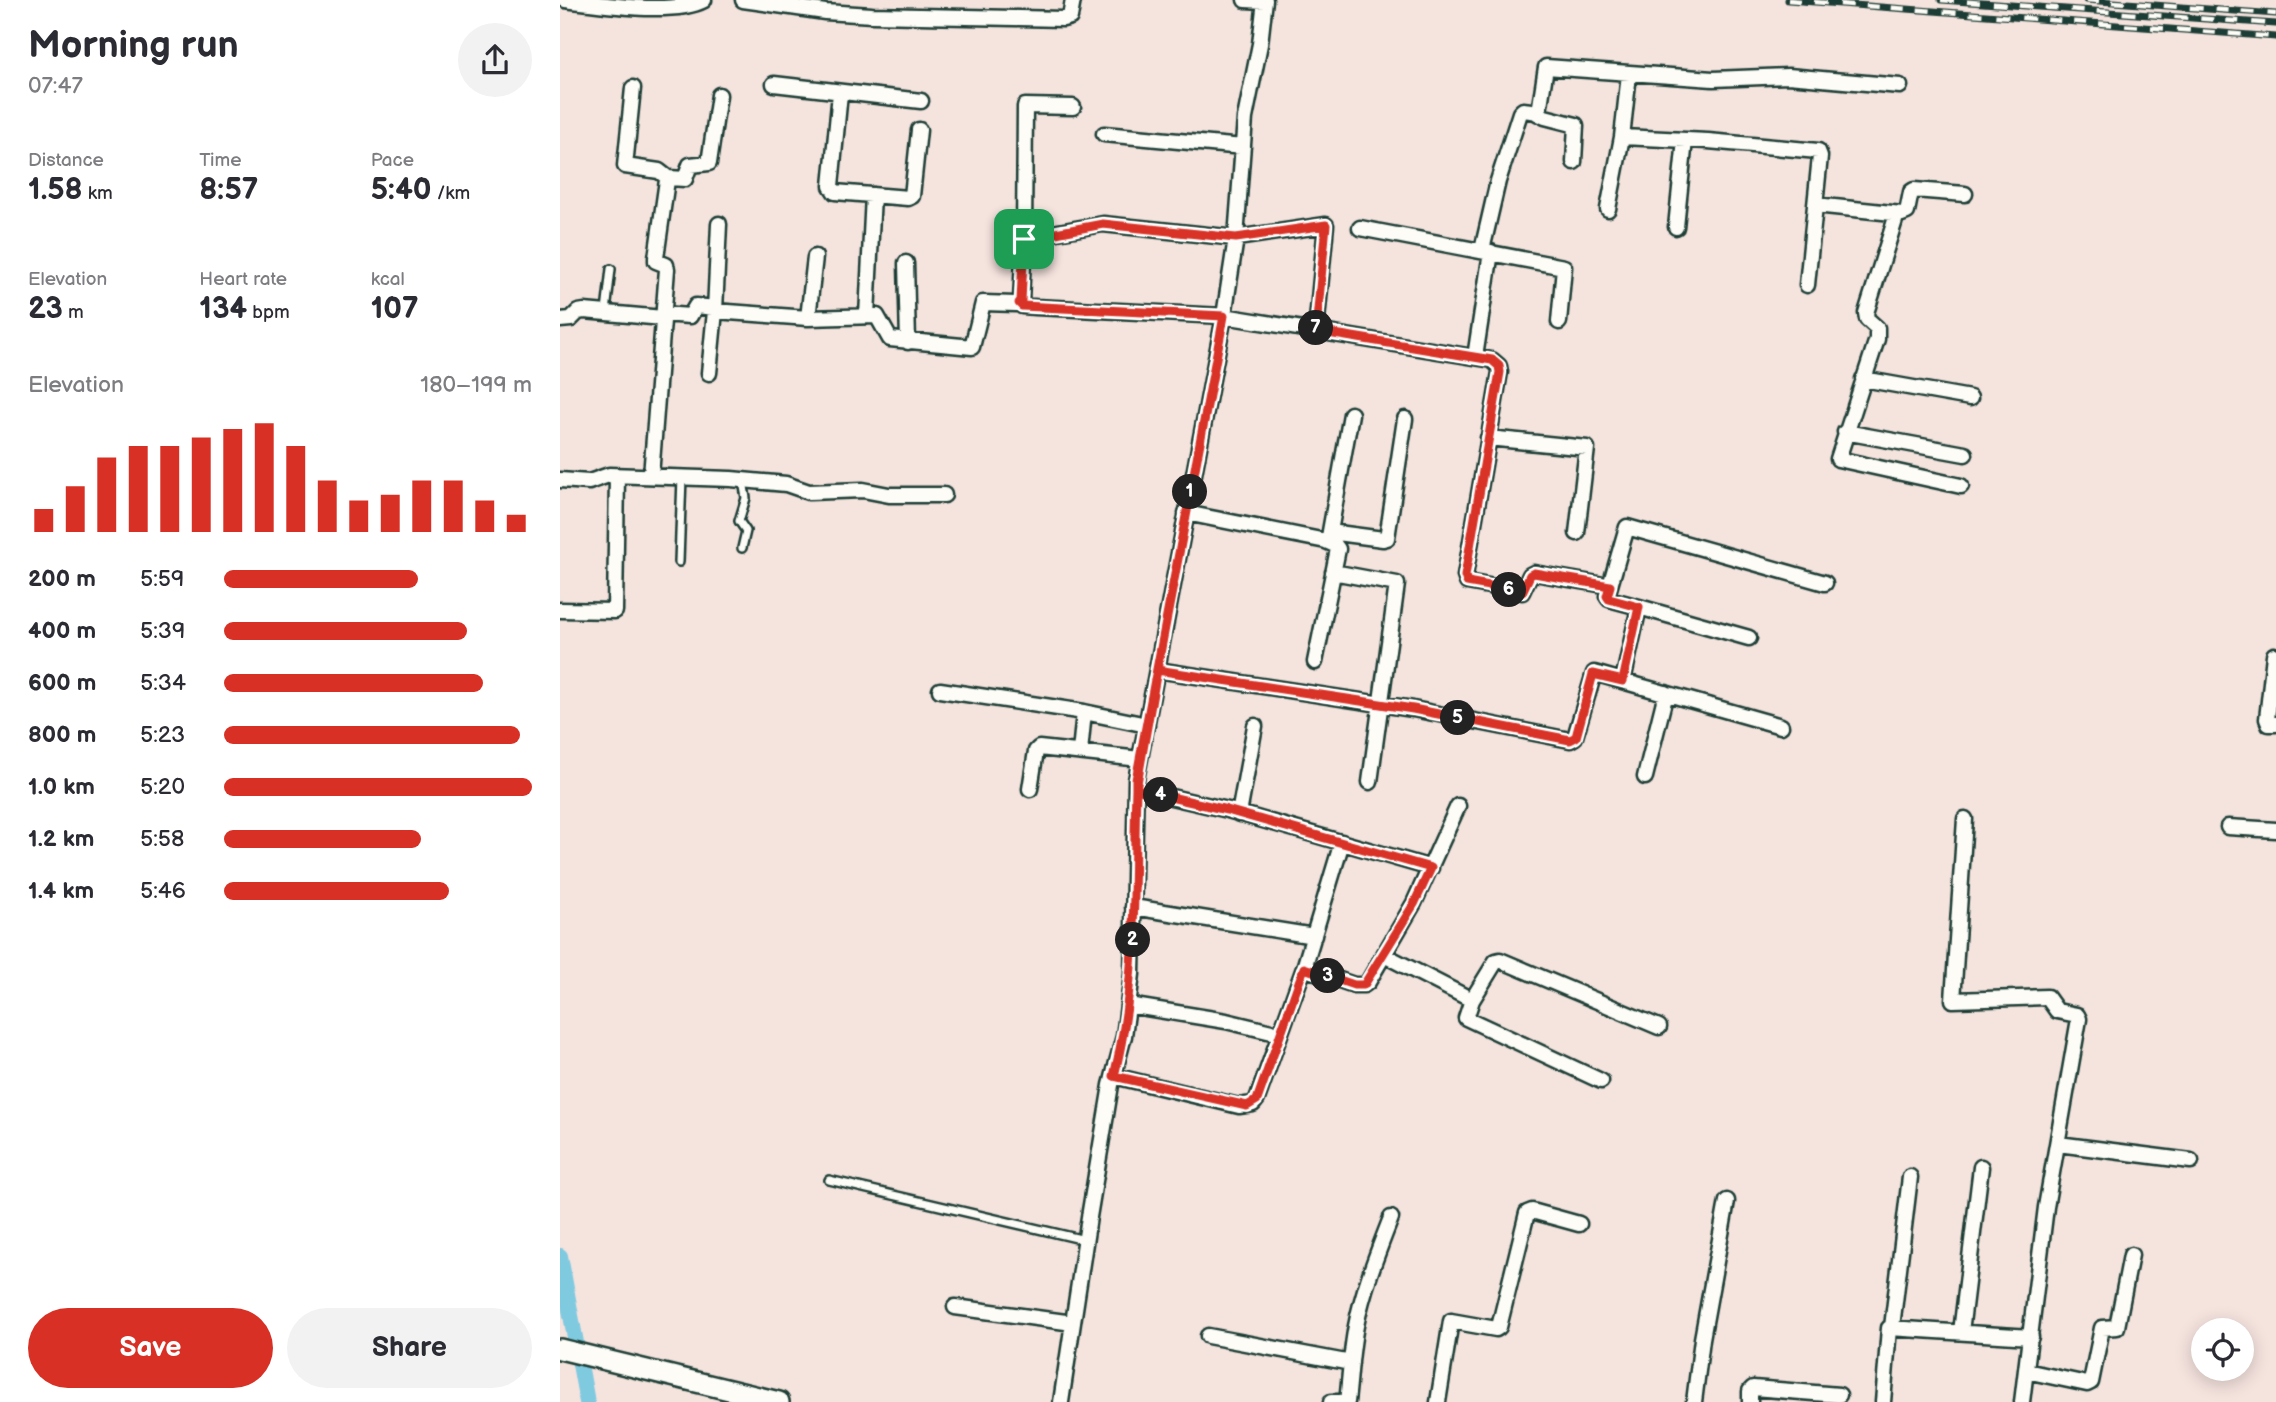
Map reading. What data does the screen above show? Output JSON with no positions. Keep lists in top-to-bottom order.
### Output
{
  "page": {
    "heading": ["Morning run", "07:47"],
    "stats": [
      ["Distance", "1.58 km"],
      ["Time", "8:57"],
      ["Pace", "5:40 /km"],
      ["Elevation", "23 m"],
      ["Heart rate", "134 bpm"],
      ["kcal", "107"]
    ],
    "pins": [
      "7",
      "1",
      "6",
      "5",
      "4",
      "2",
      "3"
    ],
    "chart": ["Elevation", "180–199 m"],
    "list": [
      {
        "name": "200 m",
        "note": "5:59"
      },
      {
        "name": "400 m",
        "note": "5:39"
      },
      {
        "name": "600 m",
        "note": "5:34"
      },
      {
        "name": "800 m",
        "note": "5:23"
      },
      {
        "name": "1.0 km",
        "note": "5:20"
      },
      {
        "name": "1.2 km",
        "note": "5:58"
      },
      {
        "name": "1.4 km",
        "note": "5:46"
      }
    ],
    "buttons": ["Save", "Share"]
  }
}
